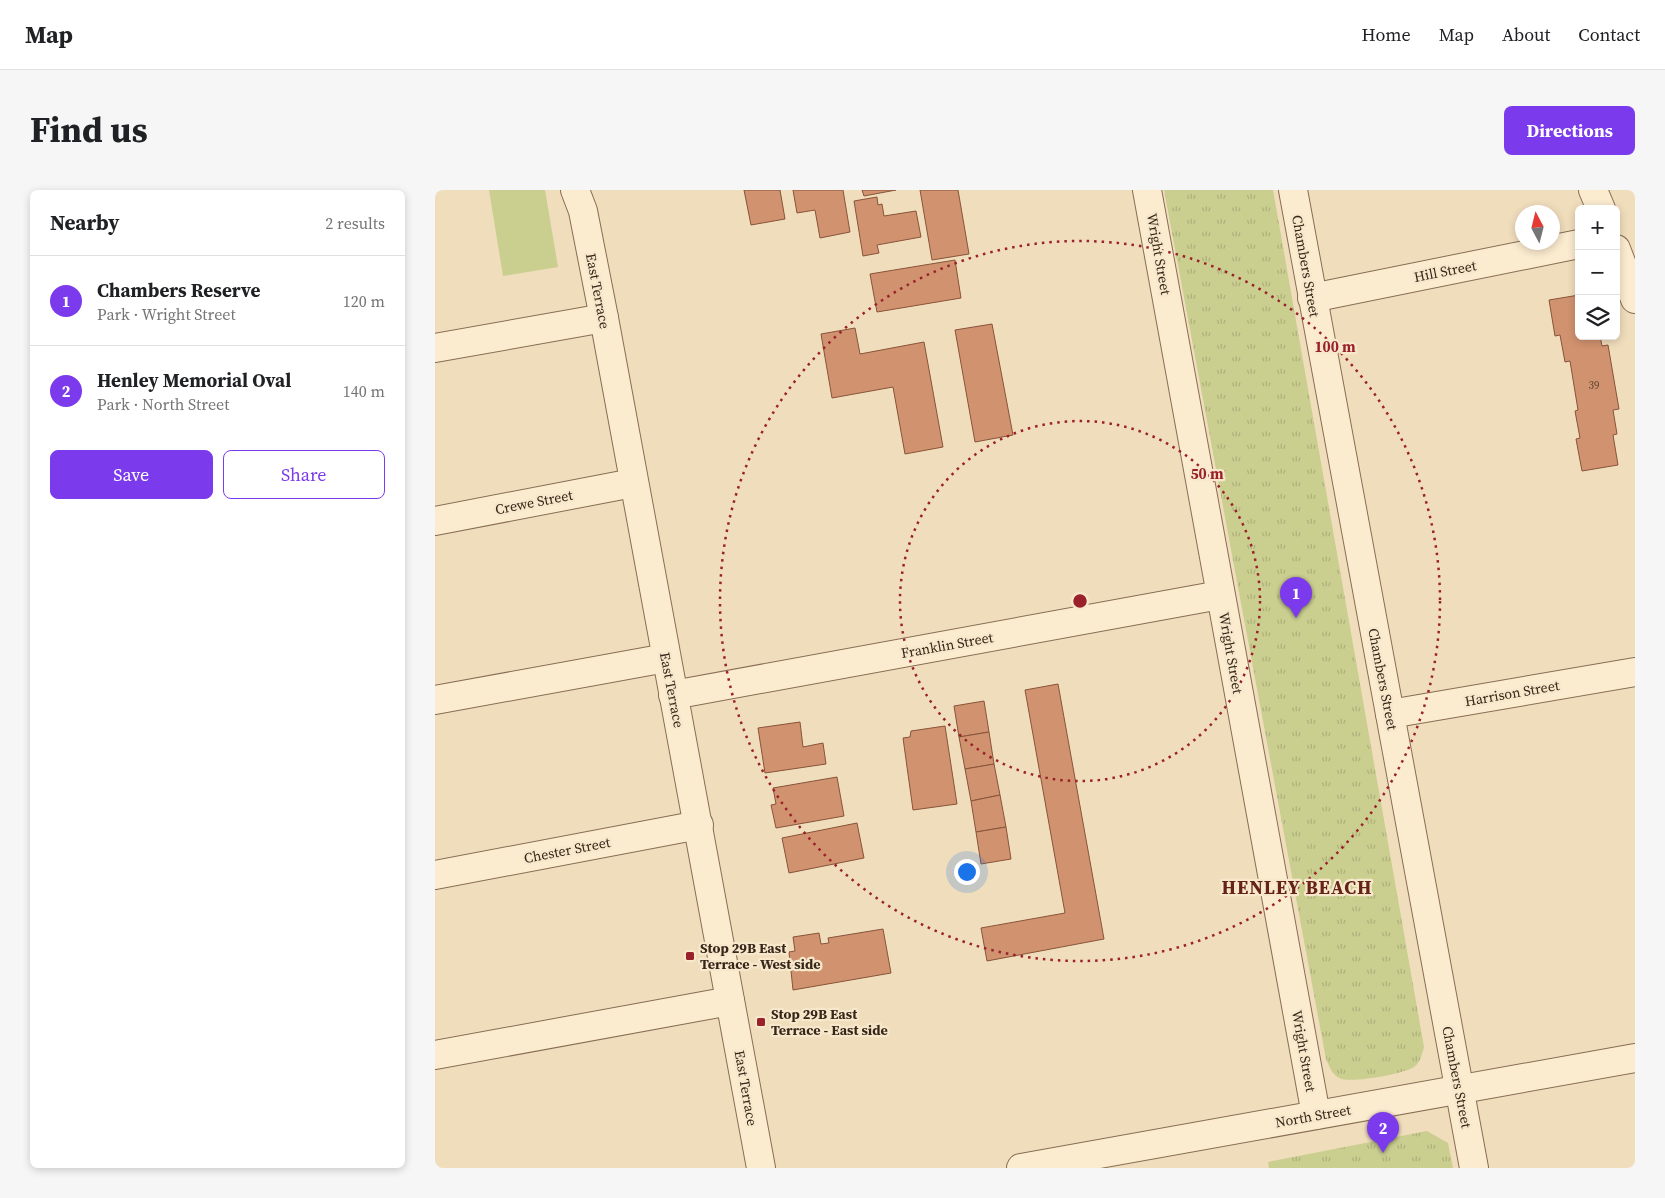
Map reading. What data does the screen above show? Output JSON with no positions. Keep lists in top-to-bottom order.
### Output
{
  "streets": {
    "street": [
      "Wright Street",
      "Chambers Street",
      "Hill Street",
      "East Terrace",
      "Crewe Street",
      "Franklin Street",
      "Harrison Street",
      "Chester Street",
      "North Street"
    ]
  },
  "crossings": [
    ["Wright Street", "Franklin Street"],
    ["Wright Street", "North Street"],
    ["Chambers Street", "Hill Street"],
    ["Chambers Street", "Harrison Street"],
    ["Chambers Street", "North Street"],
    ["East Terrace", "Crewe Street"],
    ["East Terrace", "Franklin Street"],
    ["East Terrace", "Chester Street"]
  ],
  "districts": ["HENLEY BEACH"],
  "places": {
    "transit": ["Stop 29B East Terrace - West side", "Stop 29B East Terrace - East side"]
  },
  "house_numbers": ["39"],
  "north": "top",
  "page": {
    "header": "Map",
    "nav": [
      "Home",
      "Map",
      "About",
      "Contact"
    ],
    "title": "Find us",
    "buttons": [
      "Directions",
      ["Save", "Share"]
    ],
    "heading": ["Nearby", "2 results"],
    "map_buttons": ["+", "−"],
    "list": [
      {
        "mark": "1",
        "name": "Chambers Reserve",
        "note": "Park · Wright Street",
        "value": "120 m"
      },
      {
        "mark": "2",
        "name": "Henley Memorial Oval",
        "note": "Park · North Street",
        "value": "140 m"
      }
    ],
    "pins": ["1", "2"]
  },
  "rings": ["100 m", "50 m"]
}
